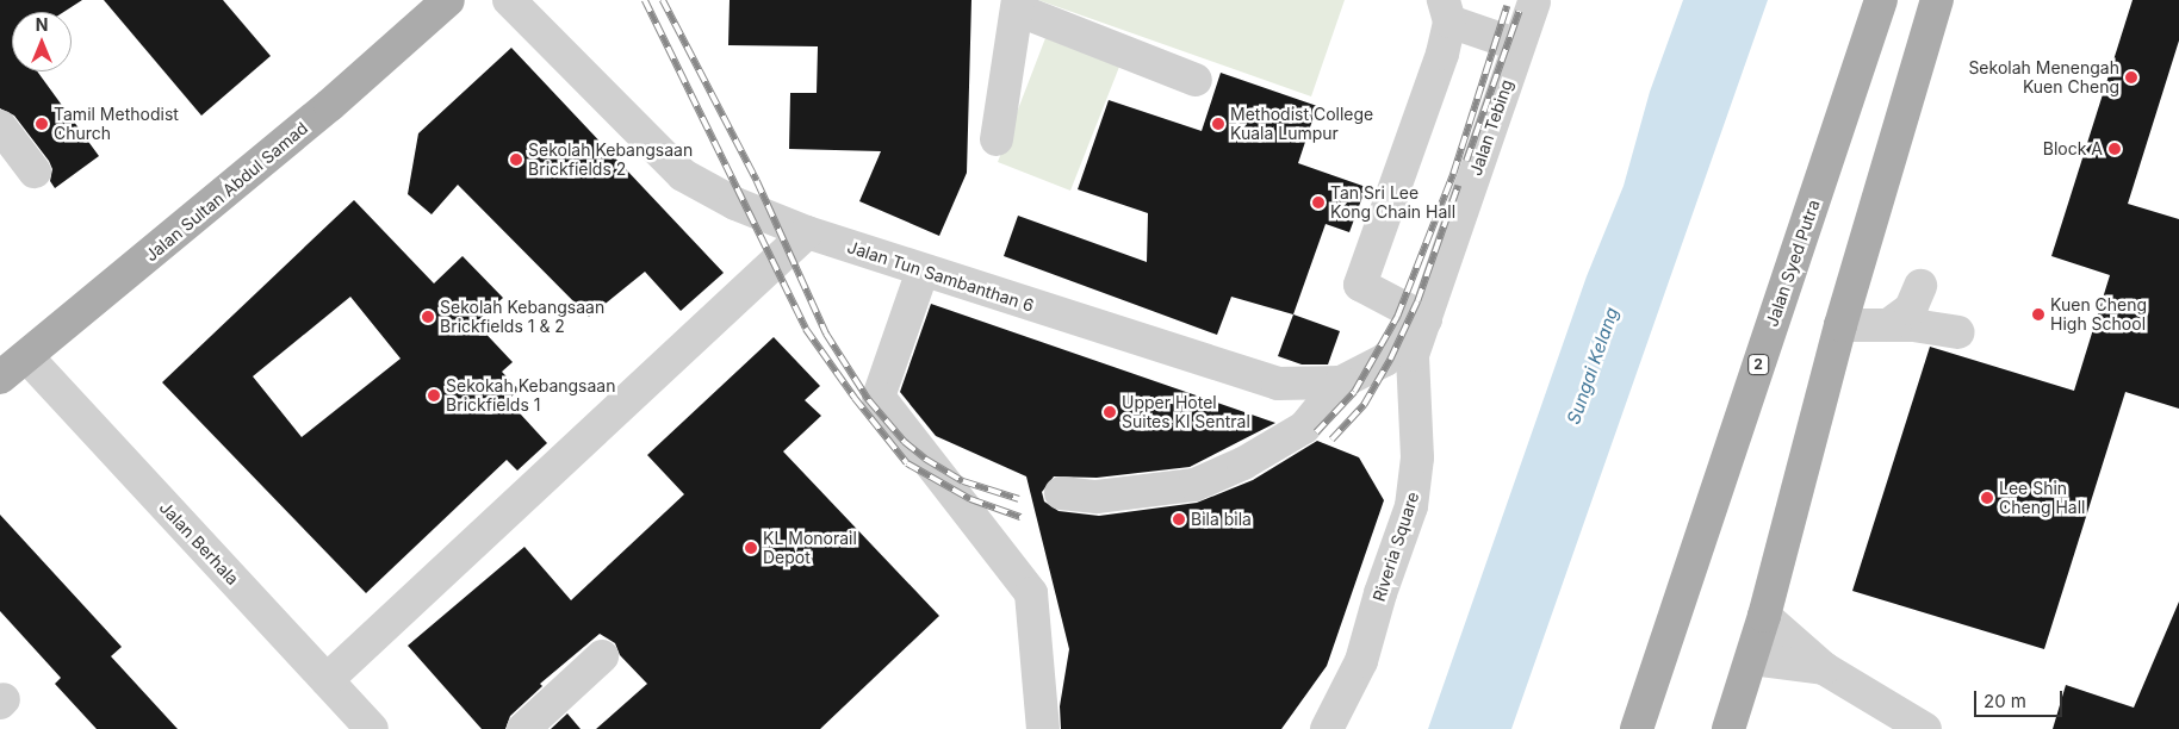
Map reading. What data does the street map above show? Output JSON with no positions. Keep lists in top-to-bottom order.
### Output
{
  "streets": {
    "main road": ["Jalan Sultan Abdul Samad", "Jalan Syed Putra", "2"],
    "street": [
      "Jalan Tebing",
      "Jalan Tun Sambanthan 6",
      "Jalan Berhala",
      "Riveria Square"
    ]
  },
  "crossings": [
    ["Jalan Tebing", "Jalan Tun Sambanthan 6"],
    ["Jalan Tebing", "Riveria Square"],
    ["Jalan Sultan Abdul Samad", "Jalan Berhala"],
    ["Jalan Tun Sambanthan 6", "Riveria Square"]
  ],
  "water": ["Sungai Kelang"],
  "places": [
    "Sekolah Menengah Kuen Cheng",
    "Tamil Methodist Church",
    "Methodist College Kuala Lumpur",
    "Block A",
    "Sekolah Kebangsaan Brickfields 2",
    "Tan Sri Lee Kong Chain Hall",
    "Kuen Cheng High School",
    "Sekolah Kebangsaan Brickfields 1 & 2",
    "Sekokah Kebangsaan Brickfields 1",
    "Upper Hotel Suites Kl Sentral",
    "Lee Shin Cheng Hall",
    "Bila bila",
    "KL Monorail Depot"
  ],
  "scale_bar": "20 m",
  "north": "top"
}
